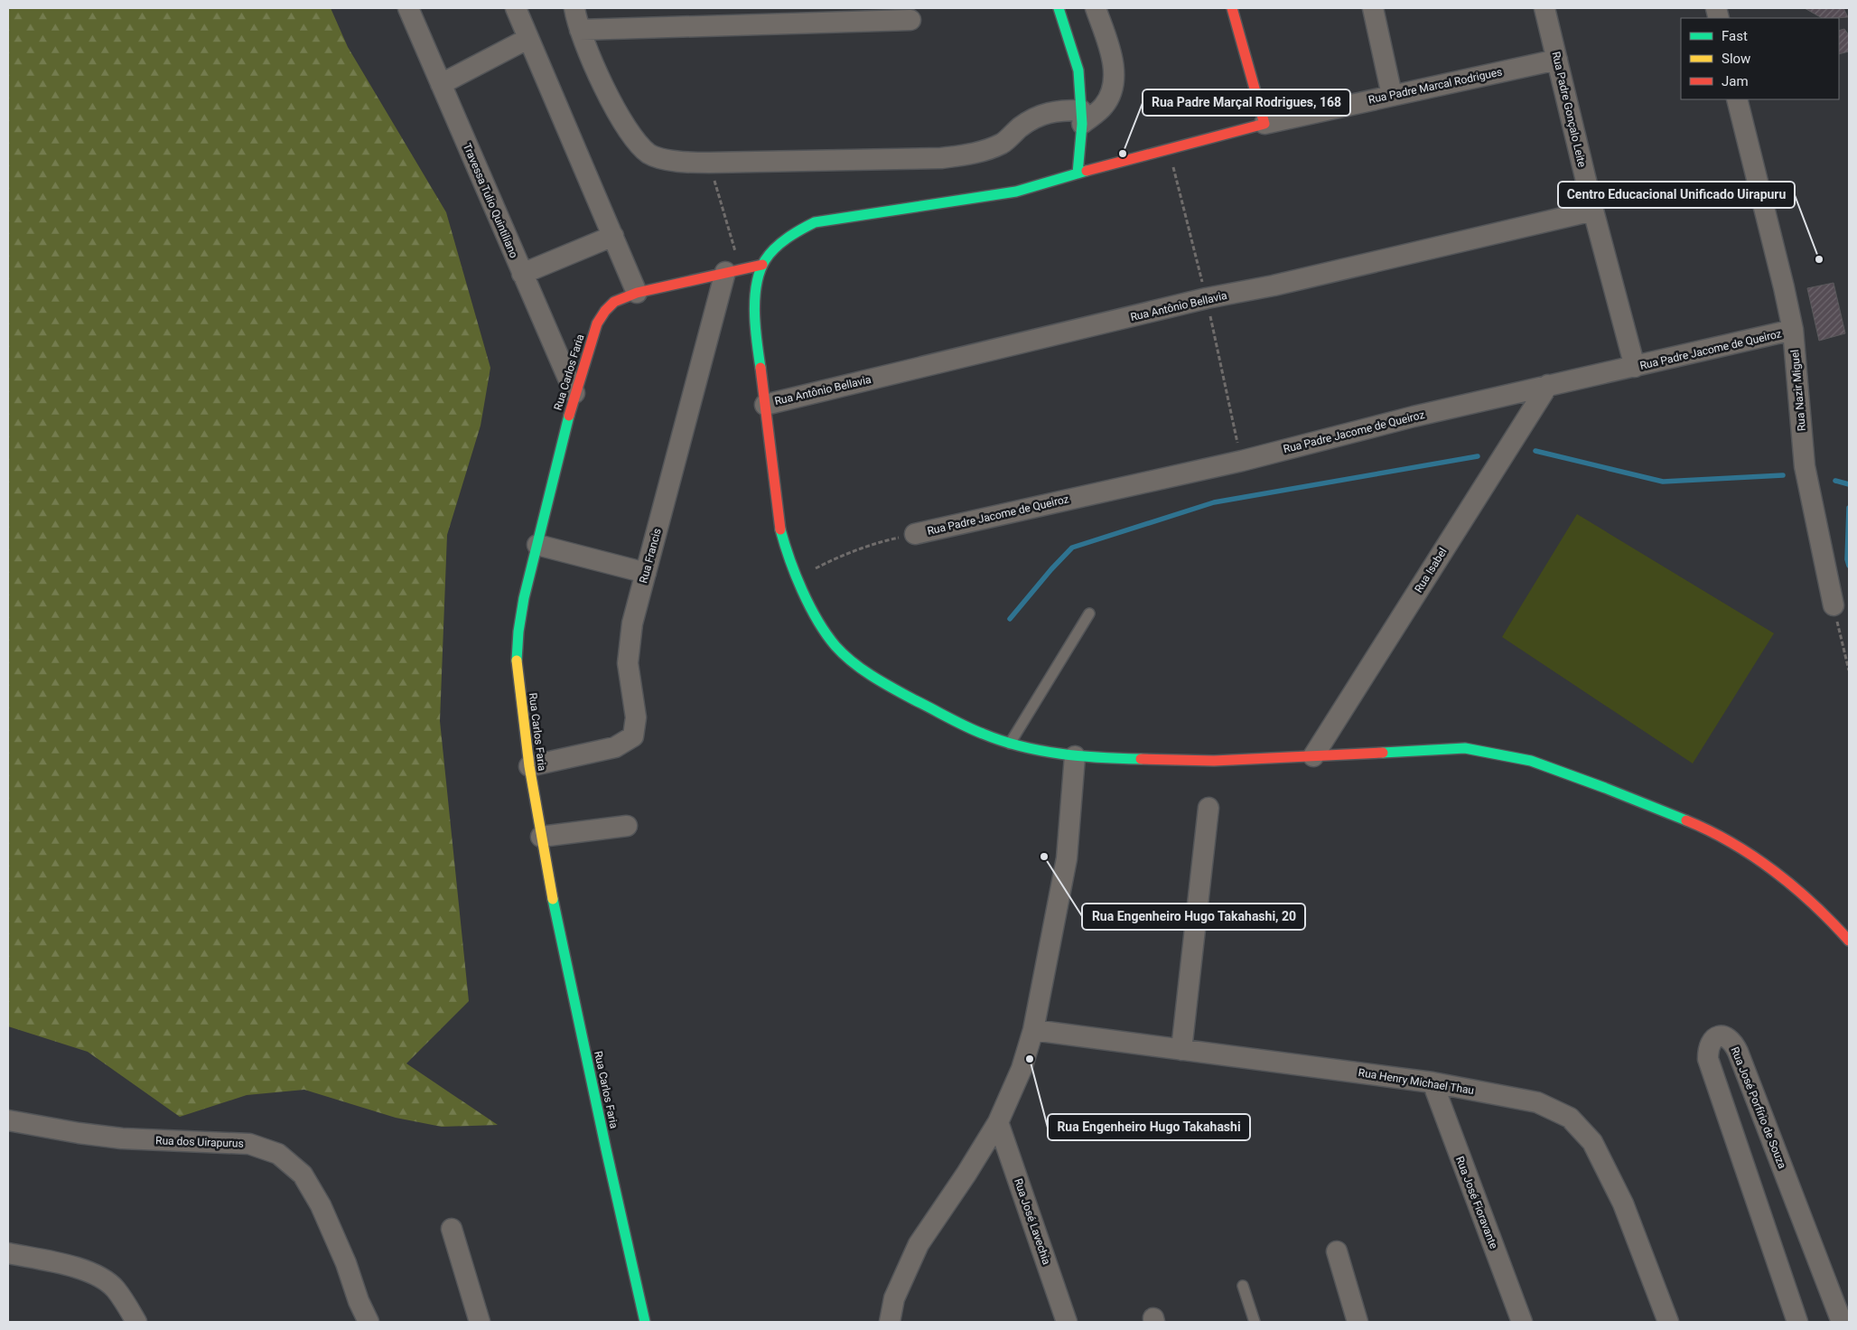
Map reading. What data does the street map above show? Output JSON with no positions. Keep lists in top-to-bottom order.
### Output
{
  "streets": {
    "main road": ["Rua Padre Marcal Rodrigues", "Rua Carlos Faria"],
    "street": [
      "Rua Padre Gonçalo Leite",
      "Travessa Tulio Quintiliano",
      "Rua Antônio Bellavia",
      "Rua Padre Jacome de Queiroz",
      "Rua Nazir Miguel",
      "Rua Francis",
      "Rua Isabel",
      "Rua Henry Michael Thau",
      "Rua José Porfírio de Souza",
      "Rua dos Uirapurus",
      "Rua José Fioravante",
      "Rua José Lavechia"
    ]
  },
  "crossings": [
    ["Rua Padre Marcal Rodrigues", "Rua Padre Gonçalo Leite"],
    ["Rua Padre Marcal Rodrigues", "Rua Carlos Faria"],
    ["Rua Padre Gonçalo Leite", "Rua Antônio Bellavia"],
    ["Rua Padre Gonçalo Leite", "Rua Padre Jacome de Queiroz"],
    ["Travessa Tulio Quintiliano", "Rua Carlos Faria"],
    ["Rua Padre Jacome de Queiroz", "Rua Nazir Miguel"],
    ["Rua Padre Jacome de Queiroz", "Rua Isabel"],
    ["Rua Carlos Faria", "Rua Francis"],
    ["Rua Henry Michael Thau", "Rua José Fioravante"]
  ],
  "places": [
    "Rua Padre Marçal Rodrigues, 168",
    "Centro Educacional Unificado Uirapuru",
    "Rua Engenheiro Hugo Takahashi, 20",
    "Rua Engenheiro Hugo Takahashi"
  ],
  "legend": ["Fast", "Slow", "Jam"]
}
